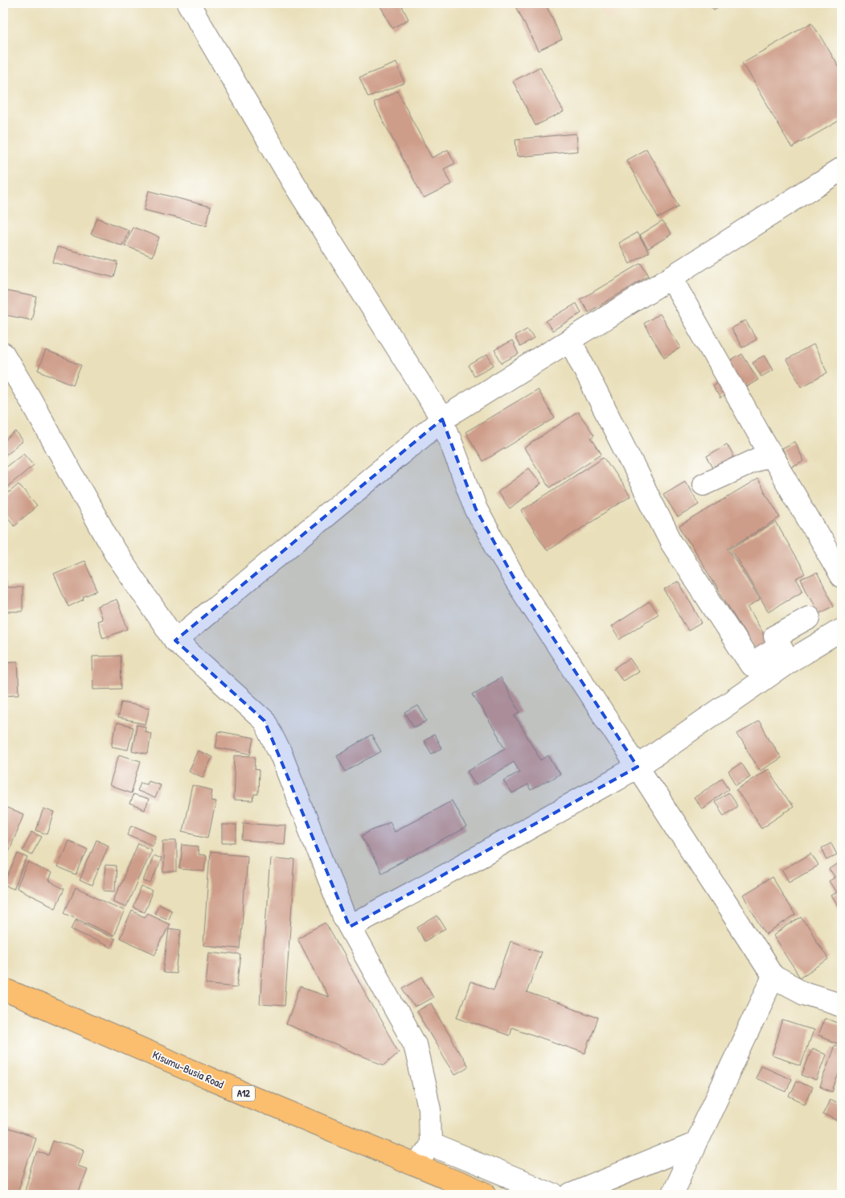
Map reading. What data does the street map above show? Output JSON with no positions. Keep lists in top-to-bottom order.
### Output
{
  "streets": {
    "highway": ["Kisumu-Busia Road", "A12"]
  }
}
